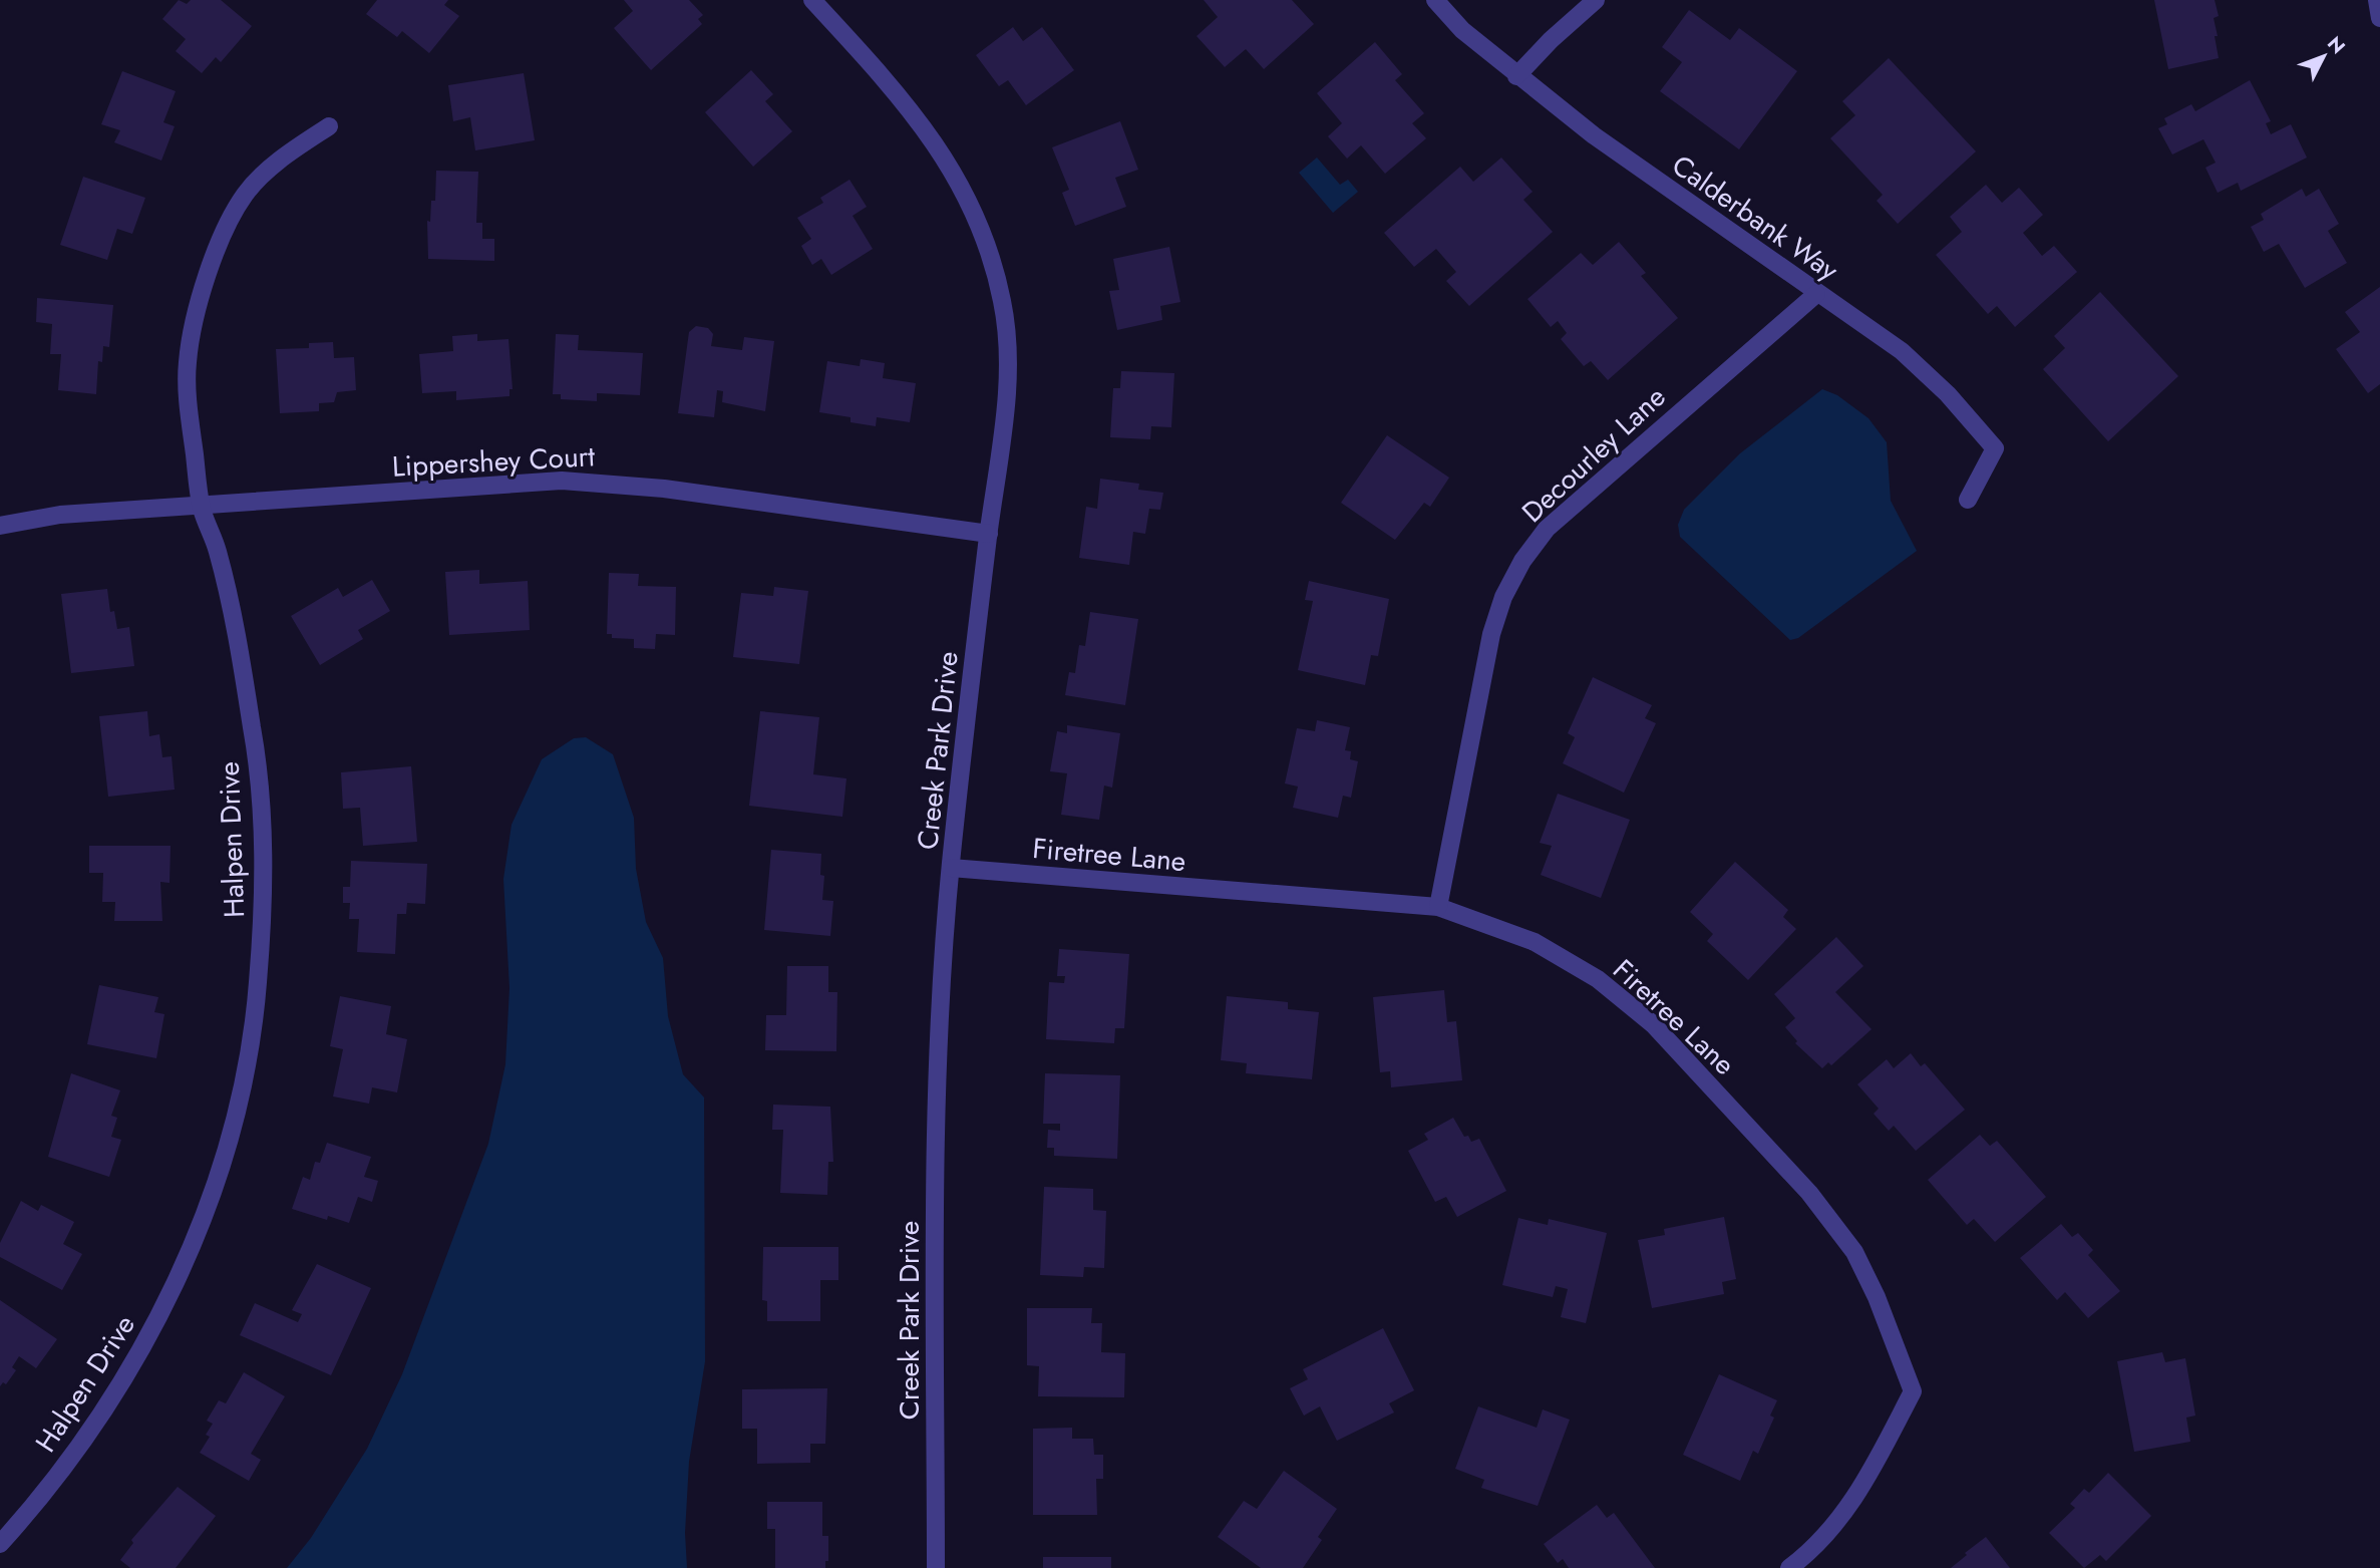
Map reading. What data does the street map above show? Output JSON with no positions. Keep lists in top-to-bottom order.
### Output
{
  "streets": {
    "street": [
      "Calderbank Way",
      "Decourley Lane",
      "Lippershey Court",
      "Creek Park Drive",
      "Halpen Drive",
      "Firetree Lane"
    ]
  },
  "crossings": [
    ["Calderbank Way", "Decourley Lane"],
    ["Decourley Lane", "Firetree Lane"],
    ["Lippershey Court", "Creek Park Drive"],
    ["Lippershey Court", "Halpen Drive"],
    ["Creek Park Drive", "Firetree Lane"]
  ],
  "north": "top right"
}
